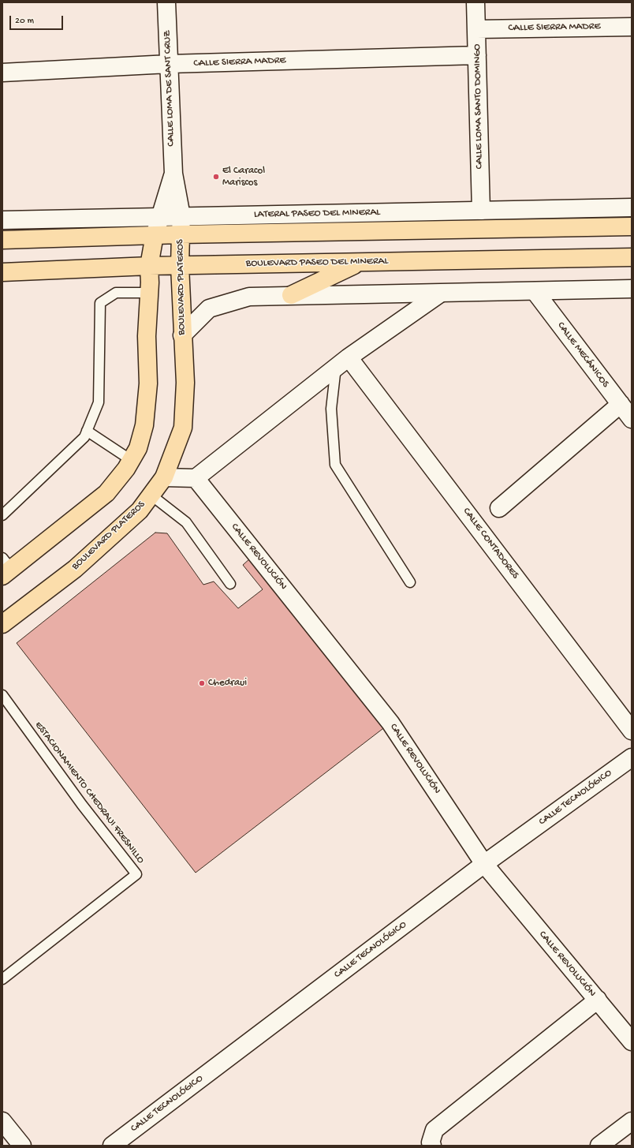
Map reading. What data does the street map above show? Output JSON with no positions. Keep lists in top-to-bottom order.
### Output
{
  "streets": {
    "main road": ["BOULEVARD PASEO DEL MINERAL", "BOULEVARD PLATEROS"],
    "street": [
      "CALLE SIERRA MADRE",
      "CALLE LOMA DE SANT CRUZ",
      "CALLE LOMA SANTO DOMINGO",
      "LATERAL PASEO DEL MINERAL",
      "CALLE MECÁNICOS",
      "CALLE CONTADORES",
      "CALLE REVOLUCIÓN",
      "CALLE TECNOLÓGICO"
    ],
    "lane": ["ESTACIONAMIENTO CHEDRAUI FRESNILLO"]
  },
  "crossings": [
    ["CALLE SIERRA MADRE", "CALLE LOMA DE SANT CRUZ"],
    ["CALLE SIERRA MADRE", "CALLE LOMA SANTO DOMINGO"],
    ["CALLE LOMA DE SANT CRUZ", "LATERAL PASEO DEL MINERAL"],
    ["CALLE LOMA DE SANT CRUZ", "BOULEVARD PLATEROS"],
    ["CALLE LOMA SANTO DOMINGO", "LATERAL PASEO DEL MINERAL"],
    ["BOULEVARD PASEO DEL MINERAL", "BOULEVARD PLATEROS"],
    ["CALLE REVOLUCIÓN", "CALLE TECNOLÓGICO"]
  ],
  "places": ["El Caracol Mariscos", "Chedraui"],
  "scale_bar": "20 m"
}
